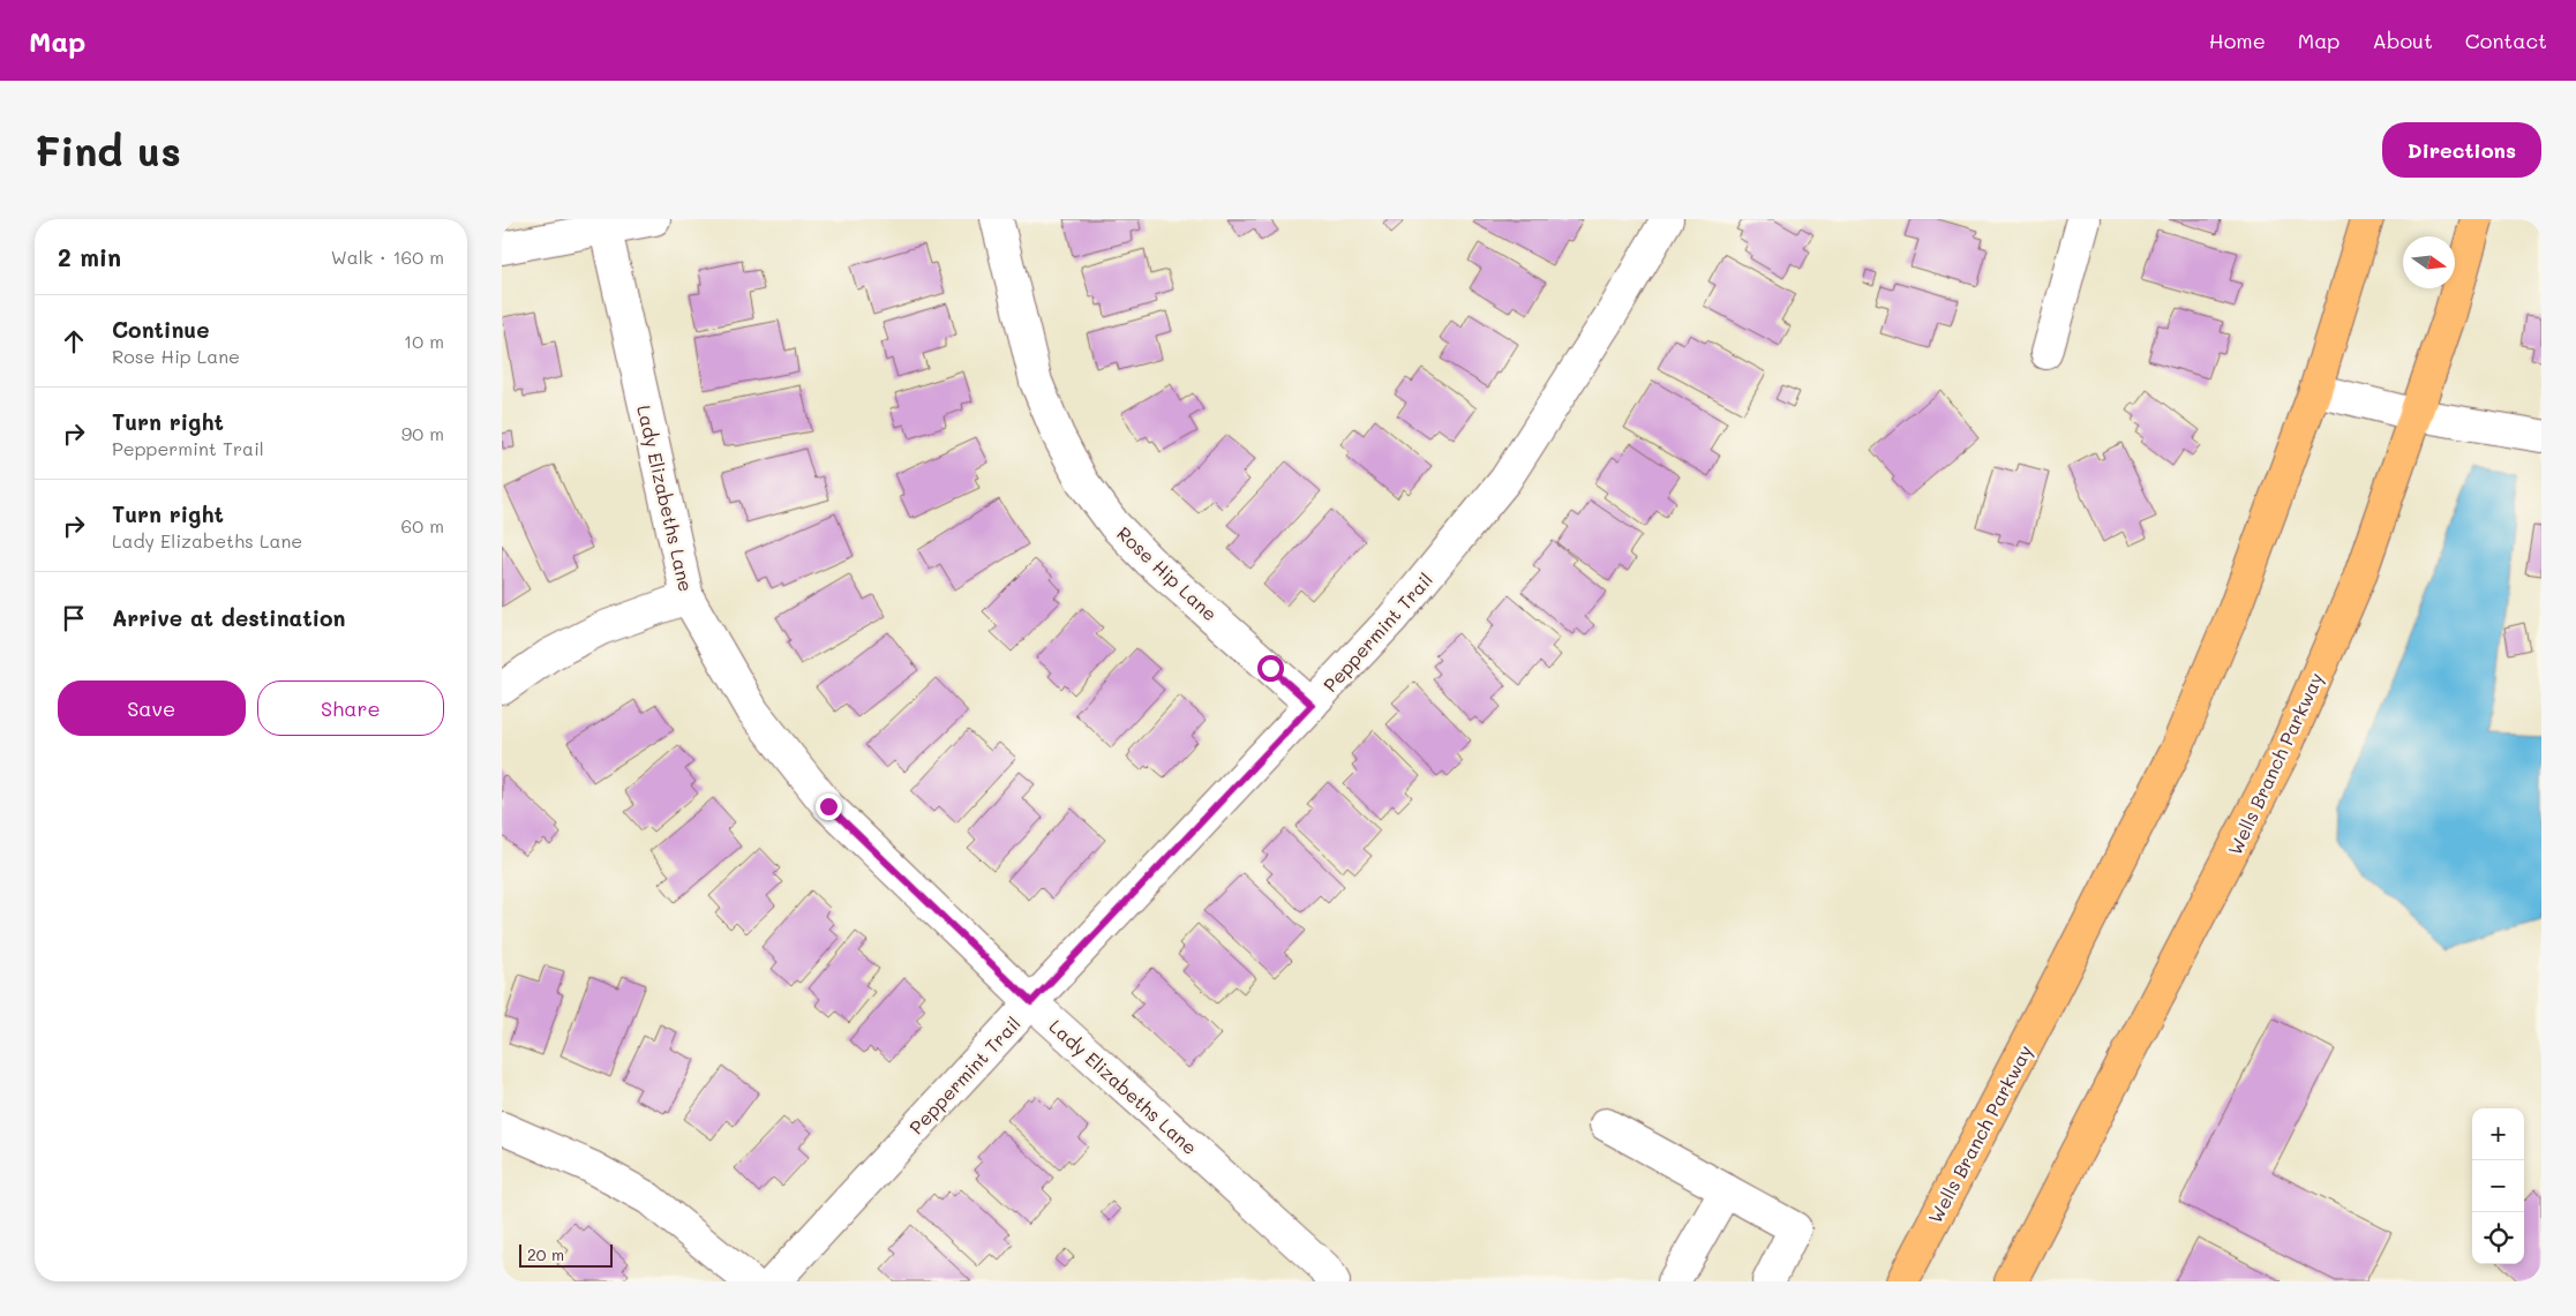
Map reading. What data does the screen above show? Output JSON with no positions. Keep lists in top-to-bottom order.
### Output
{
  "streets": {
    "main road": ["Wells Branch Parkway"],
    "street": ["Lady Elizabeths Lane", "Rose Hip Lane", "Peppermint Trail"]
  },
  "crossings": [
    ["Lady Elizabeths Lane", "Peppermint Trail"],
    ["Rose Hip Lane", "Peppermint Trail"]
  ],
  "scale_bar": "20 m",
  "north": "right",
  "page": {
    "header": "Map",
    "nav": [
      "Home",
      "Map",
      "About",
      "Contact"
    ],
    "buttons": [
      "Directions",
      ["Save", "Share"]
    ],
    "title": "Find us",
    "heading": ["2 min", "Walk · 160 m"],
    "list": [
      ["Continue", "Rose Hip Lane", "10 m"],
      ["Turn right", "Peppermint Trail", "90 m"],
      ["Turn right", "Lady Elizabeths Lane", "60 m"],
      "Arrive at destination"
    ],
    "map_buttons": ["+", "−"],
    "scale": "20 m"
  }
}
